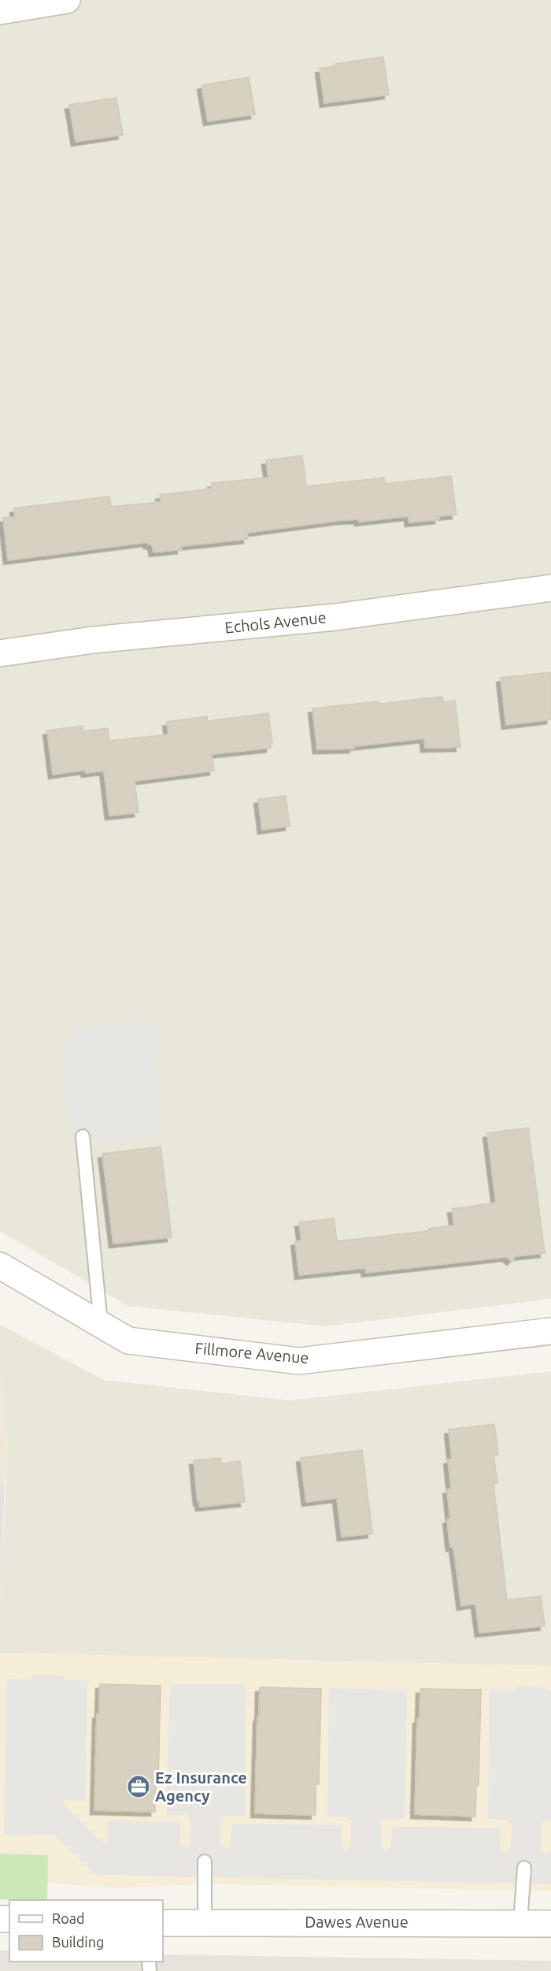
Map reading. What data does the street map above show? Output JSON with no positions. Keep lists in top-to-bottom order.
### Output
{
  "streets": {
    "street": ["Echols Avenue", "Fillmore Avenue", "Dawes Avenue"]
  },
  "places": {
    "office": ["Ez Insurance Agency"]
  },
  "legend": ["Road", "Building"]
}
